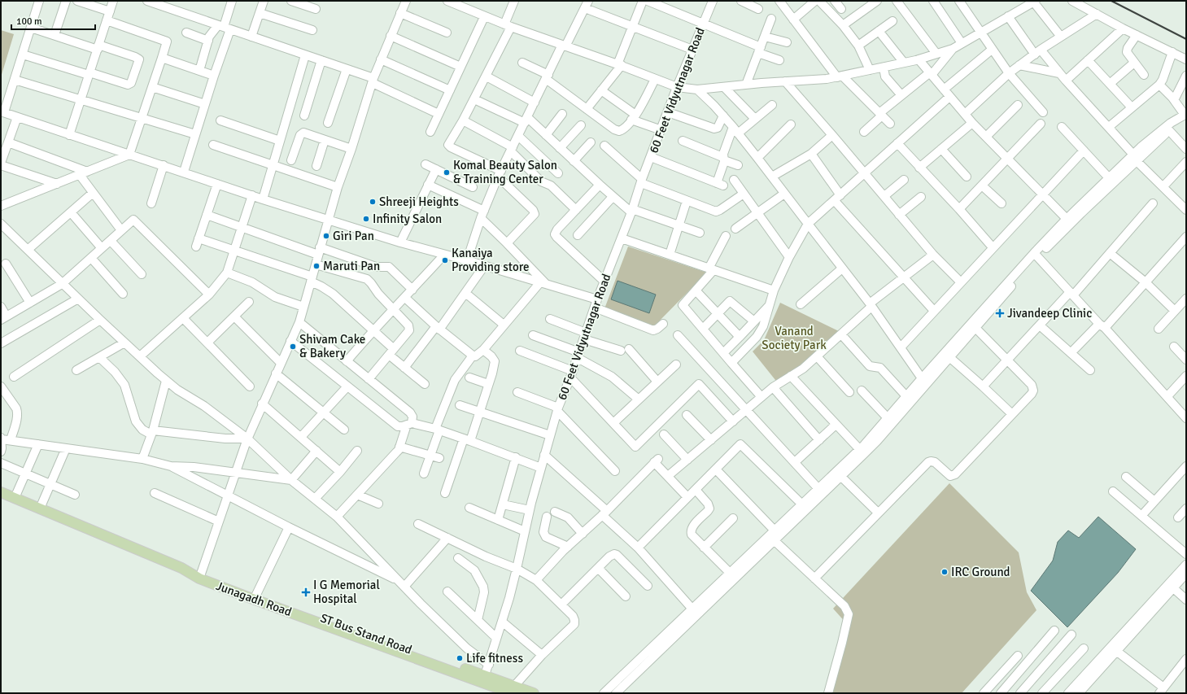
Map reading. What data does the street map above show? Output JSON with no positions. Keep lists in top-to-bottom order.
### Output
{
  "streets": {
    "main road": ["ST Bus Stand Road"],
    "street": ["60 Feet Vidyutnagar Road"]
  },
  "crossings": [
    ["60 Feet Vidyutnagar Road", "ST Bus Stand Road"]
  ],
  "parks": ["Vanand Society Park"],
  "places": {
    "other": [
      "Komal Beauty Salon & Training Center",
      "Shreeji Heights",
      "Infinity Salon",
      "Giri Pan",
      "Kanaiya Providing store",
      "Maruti Pan",
      "Shivam Cake & Bakery",
      "IRC Ground",
      "Life fitness"
    ],
    "health": ["Jivandeep Clinic", "I G Memorial Hospital"]
  },
  "scale_bar": "100 m"
}
